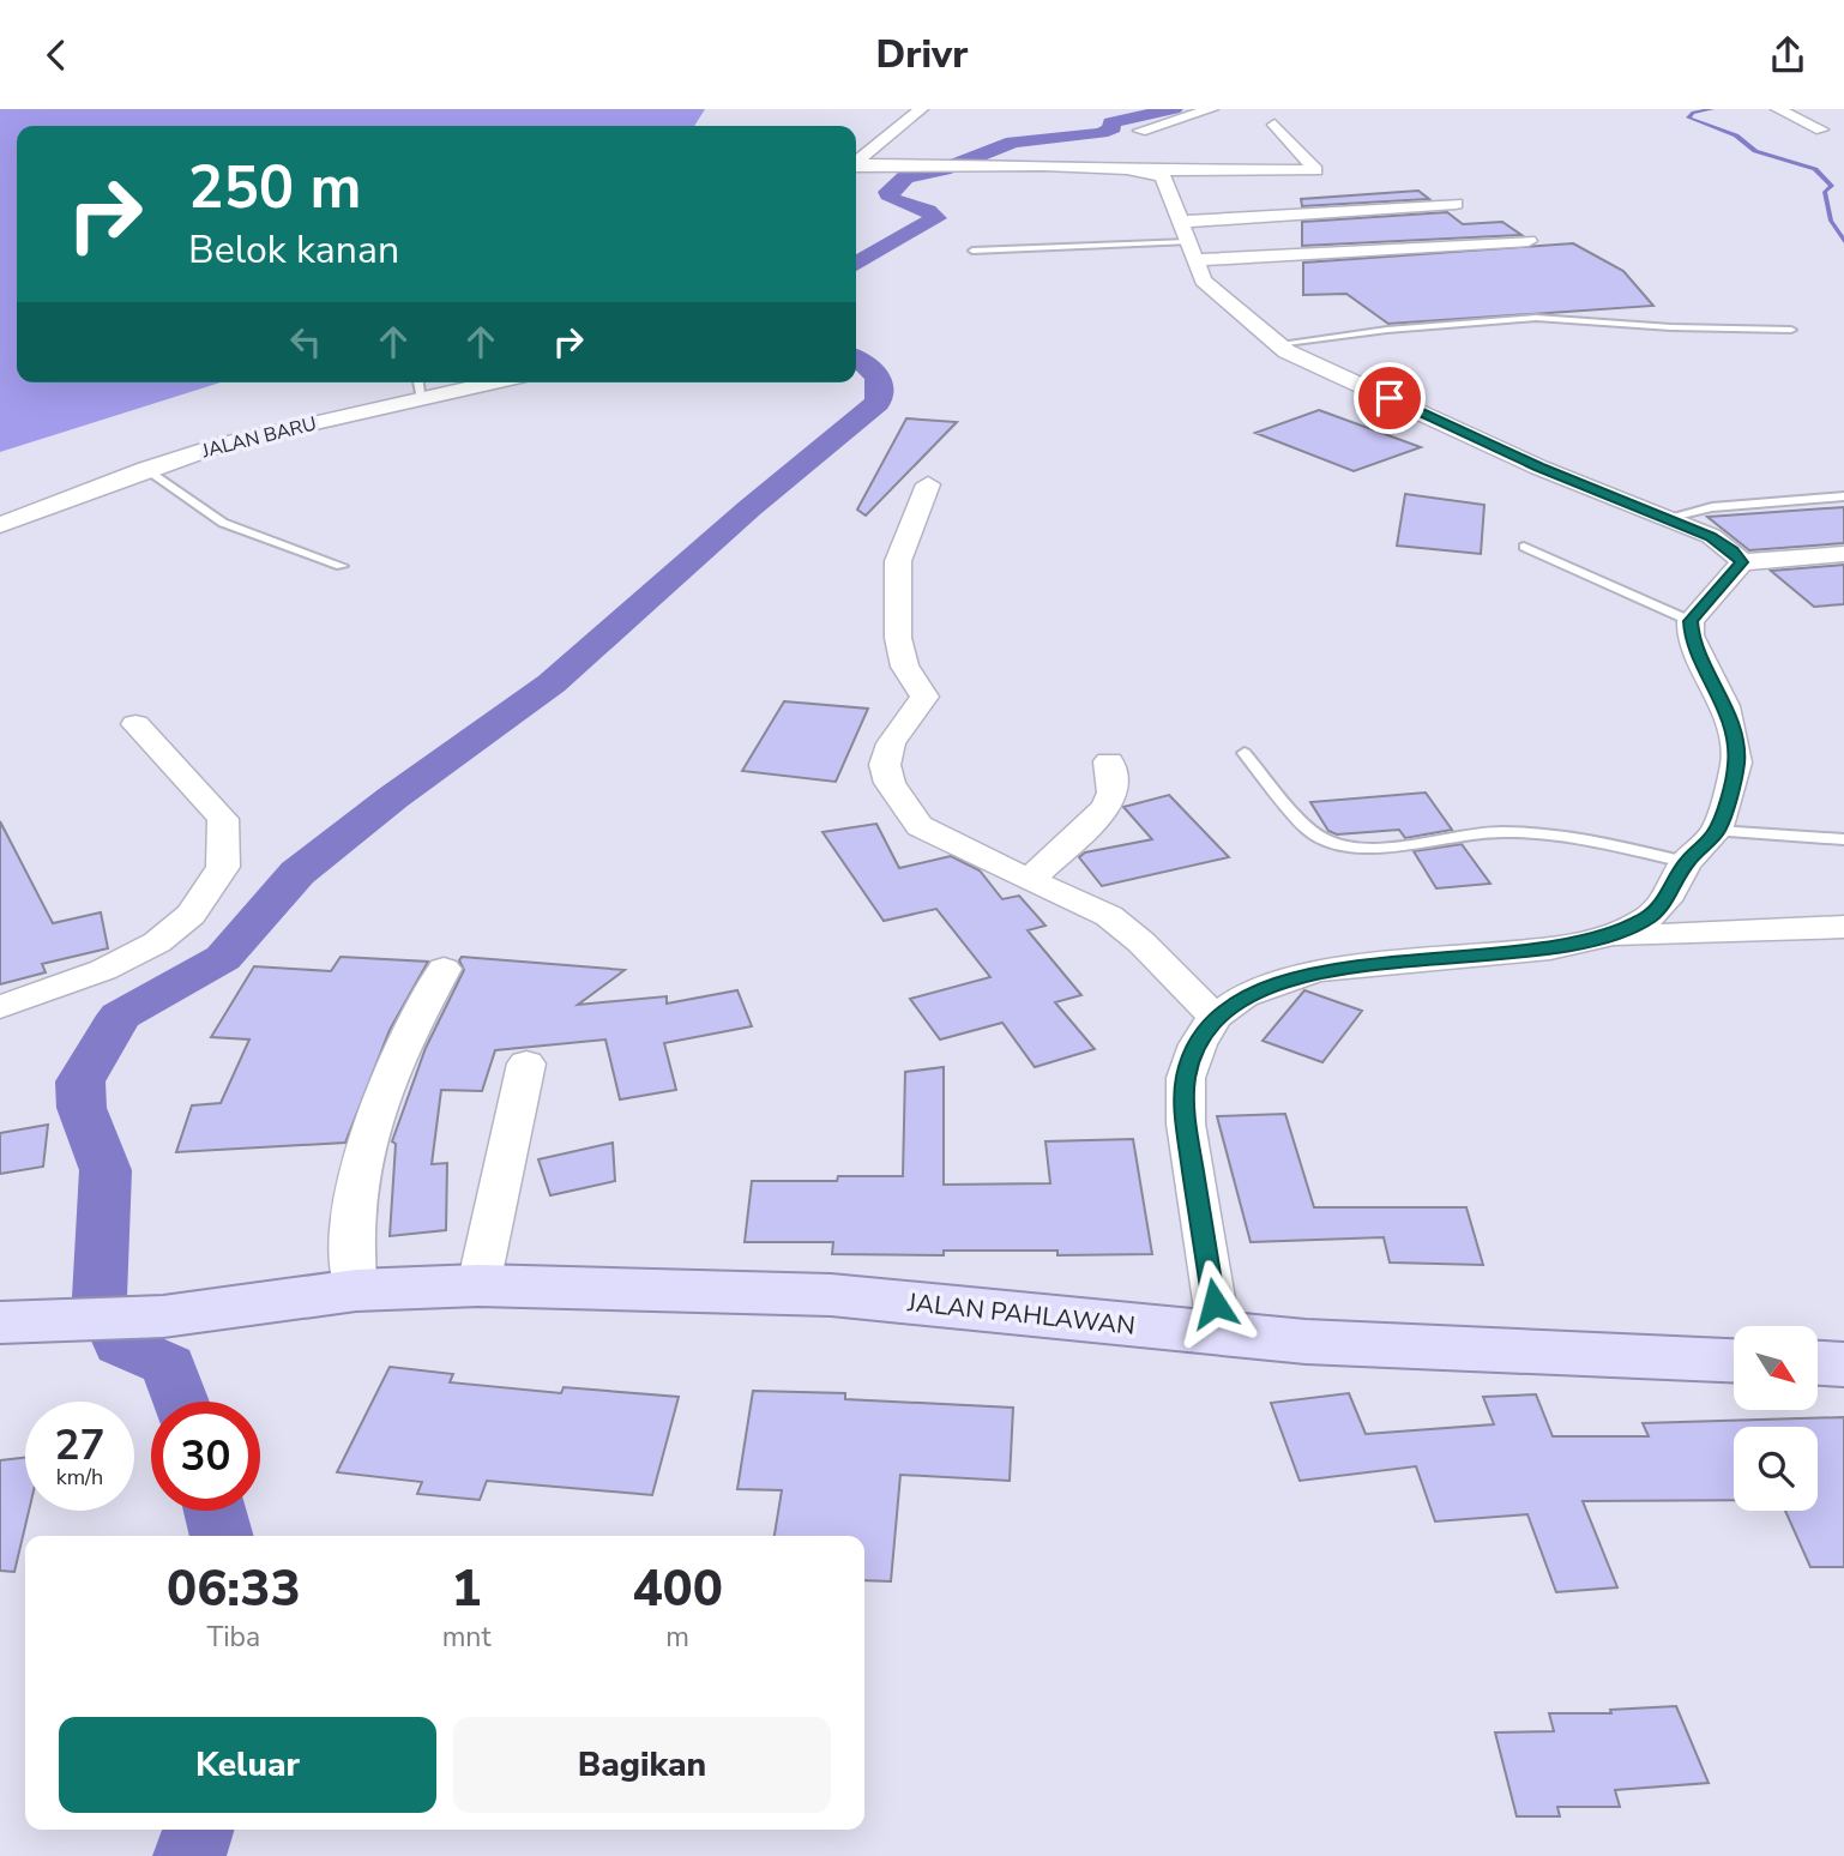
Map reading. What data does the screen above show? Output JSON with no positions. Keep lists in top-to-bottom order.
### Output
{
  "streets": {
    "main road": ["JALAN PAHLAWAN"],
    "street": ["JALAN BARU"]
  },
  "north": "bottom right",
  "page": {
    "header": "Drivr",
    "turn": ["250 m", "Belok kanan"],
    "speed": "27 km/h",
    "limit": "30",
    "eta": [
      "06:33",
      "Tiba",
      "1",
      "mnt",
      "400",
      "m"
    ],
    "buttons": ["Keluar", "Bagikan"]
  }
}
